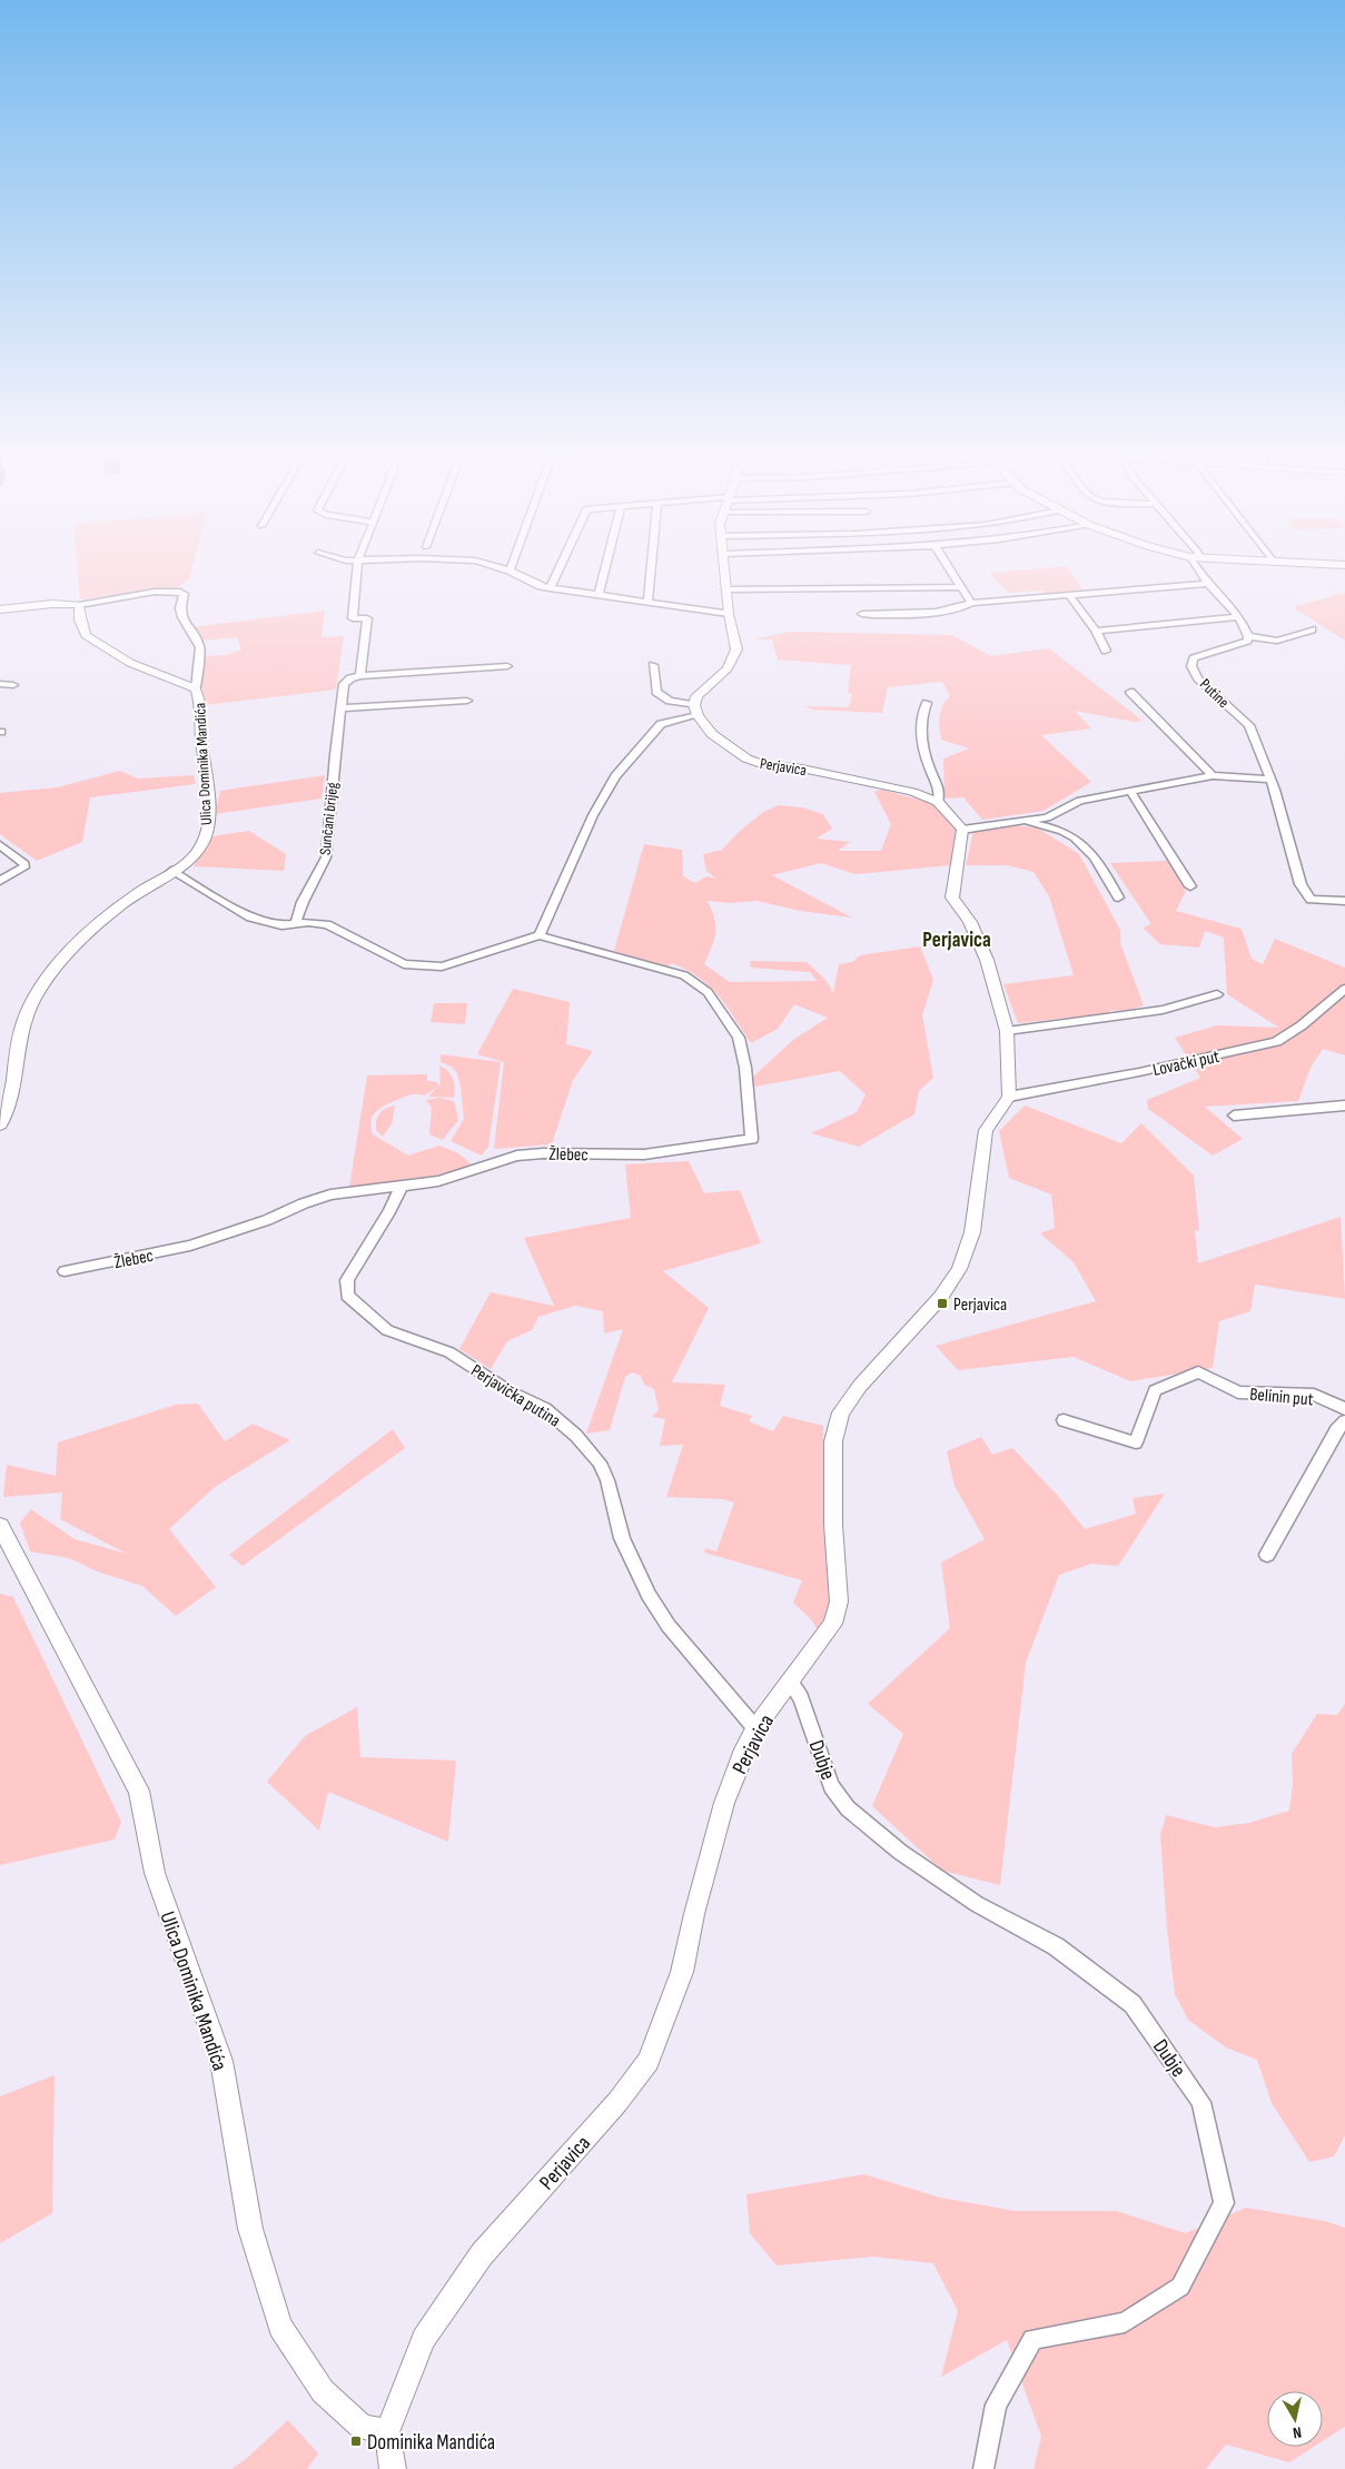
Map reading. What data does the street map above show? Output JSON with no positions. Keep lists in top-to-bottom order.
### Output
{
  "streets": {
    "street": [
      "Putine",
      "Ulica Dominika Mandića",
      "Perjavica",
      "Sunčani brijeg",
      "Lovački put",
      "Žlebec",
      "Perjavička putina",
      "Belinin put",
      "Dubje"
    ]
  },
  "crossings": [
    ["Ulica Dominika Mandića", "Perjavica"],
    ["Perjavica", "Lovački put"],
    ["Perjavica", "Perjavička putina"],
    ["Perjavica", "Dubje"],
    ["Žlebec", "Perjavička putina"]
  ],
  "districts": ["Perjavica"],
  "places": {
    "transit": ["Perjavica", "Dominika Mandića"]
  },
  "north": "bottom"
}
